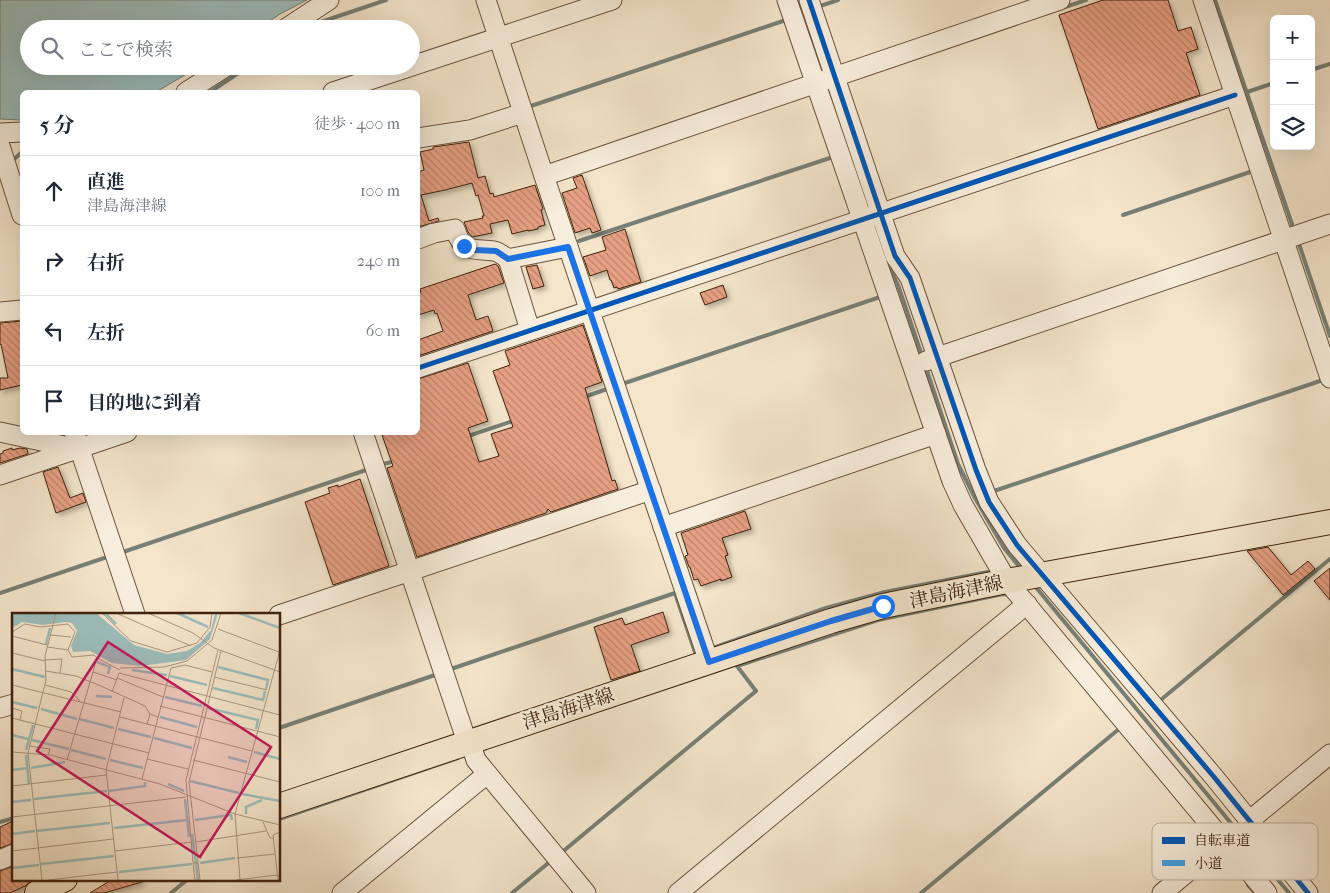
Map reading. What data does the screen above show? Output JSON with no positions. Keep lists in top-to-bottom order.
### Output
{
  "streets": {
    "main road": ["津島海津線"]
  },
  "legend": ["自転車道", "小道"],
  "page": {
    "map_buttons": ["+", "−"],
    "search": "ここで検索",
    "heading": ["5 分", "徒歩 · 400 m"],
    "list": [
      ["直進", "津島海津線", "100 m"],
      ["右折", "240 m"],
      ["左折", "60 m"],
      "目的地に到着"
    ]
  }
}
